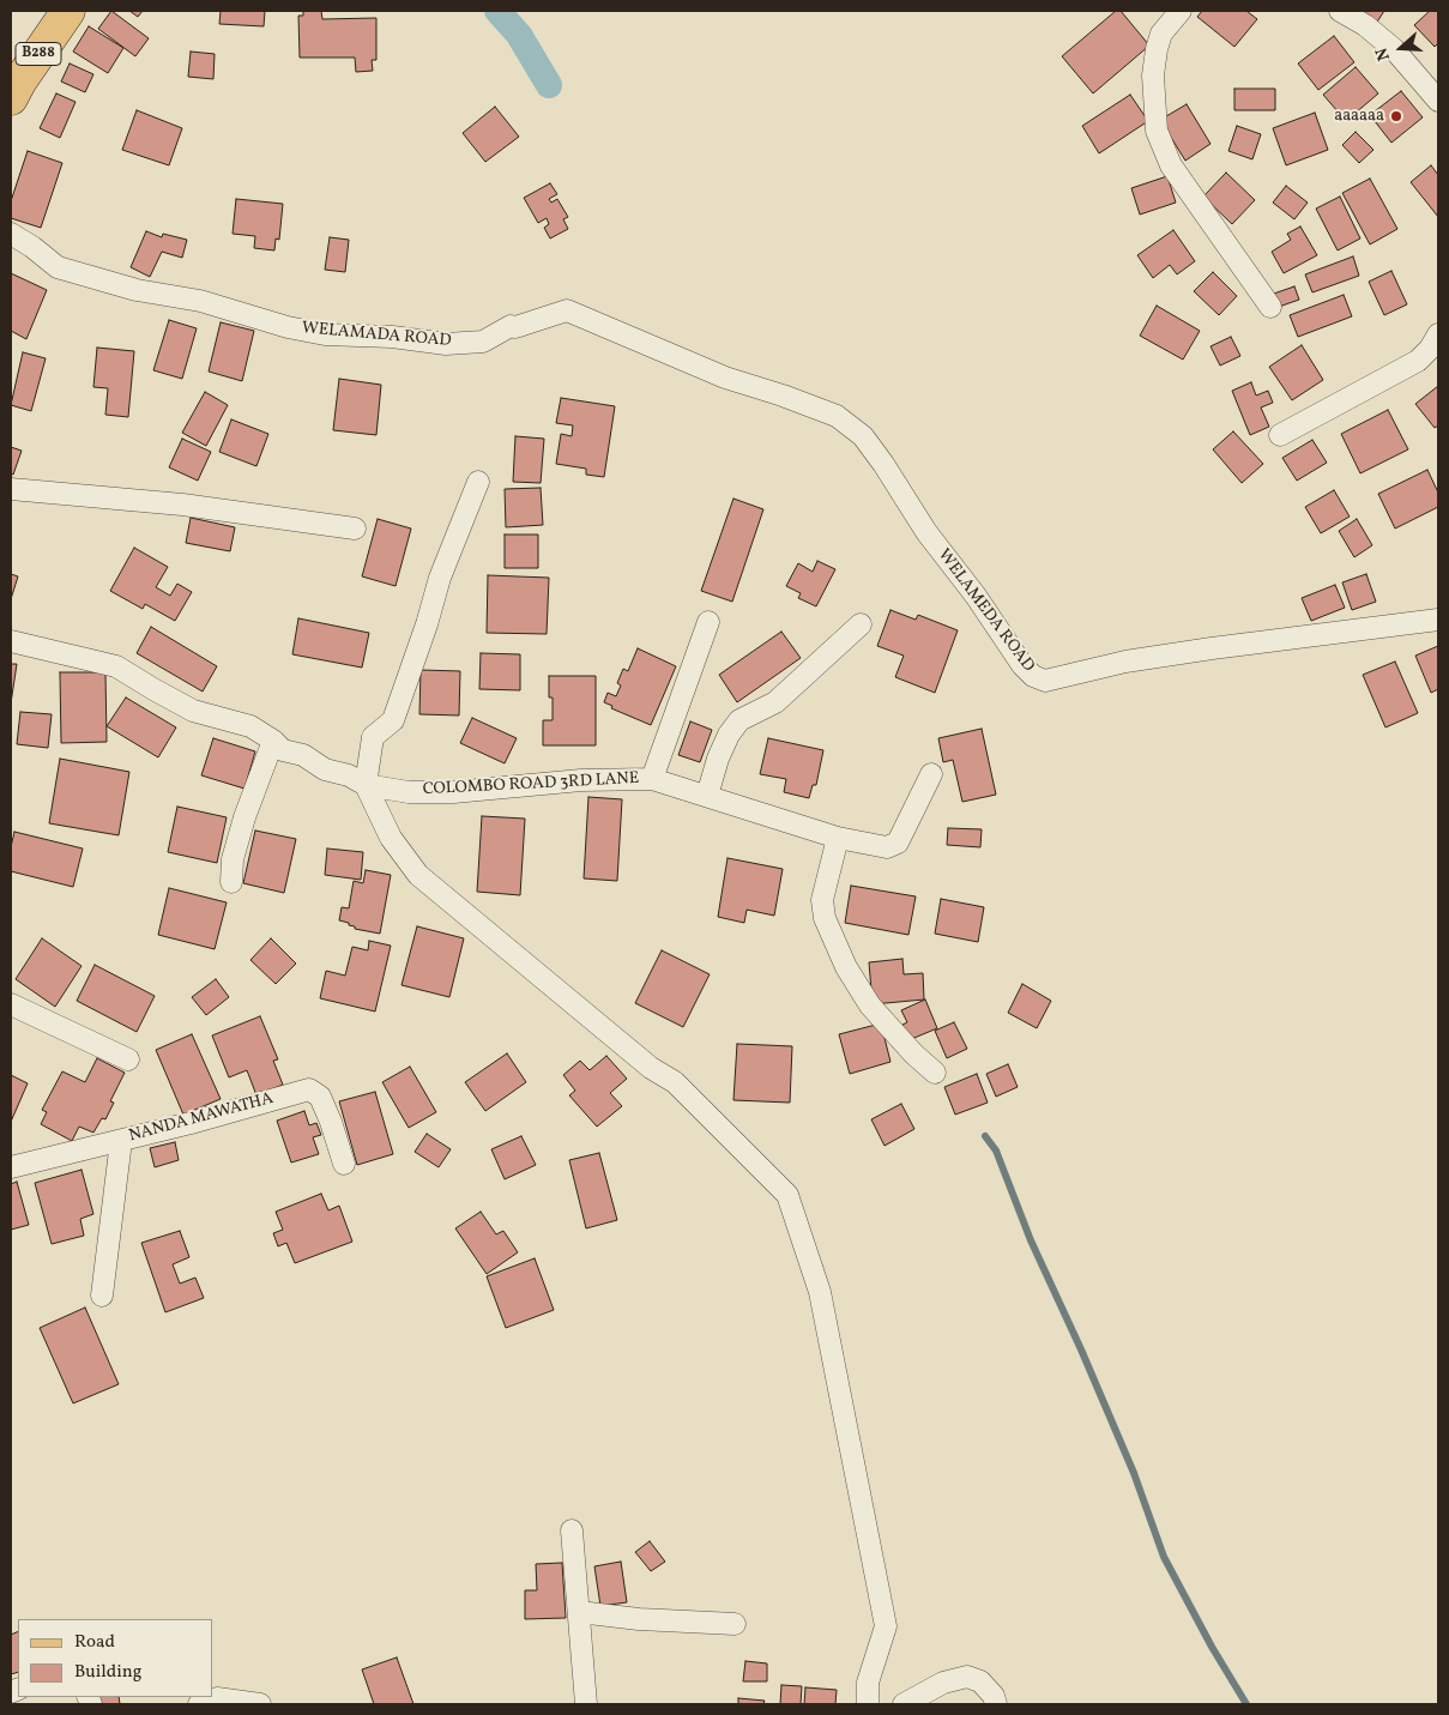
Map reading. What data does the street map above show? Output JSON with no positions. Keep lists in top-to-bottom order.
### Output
{
  "streets": {
    "main road": ["B288"],
    "street": [
      "WELAMADA ROAD",
      "WELAMEDA ROAD",
      "COLOMBO ROAD 3RD LANE",
      "NANDA MAWATHA"
    ]
  },
  "crossings": [
    ["WELAMADA ROAD", "WELAMEDA ROAD"]
  ],
  "places": ["aaaaaa"],
  "legend": ["Road", "Building"],
  "north": "left"
}
